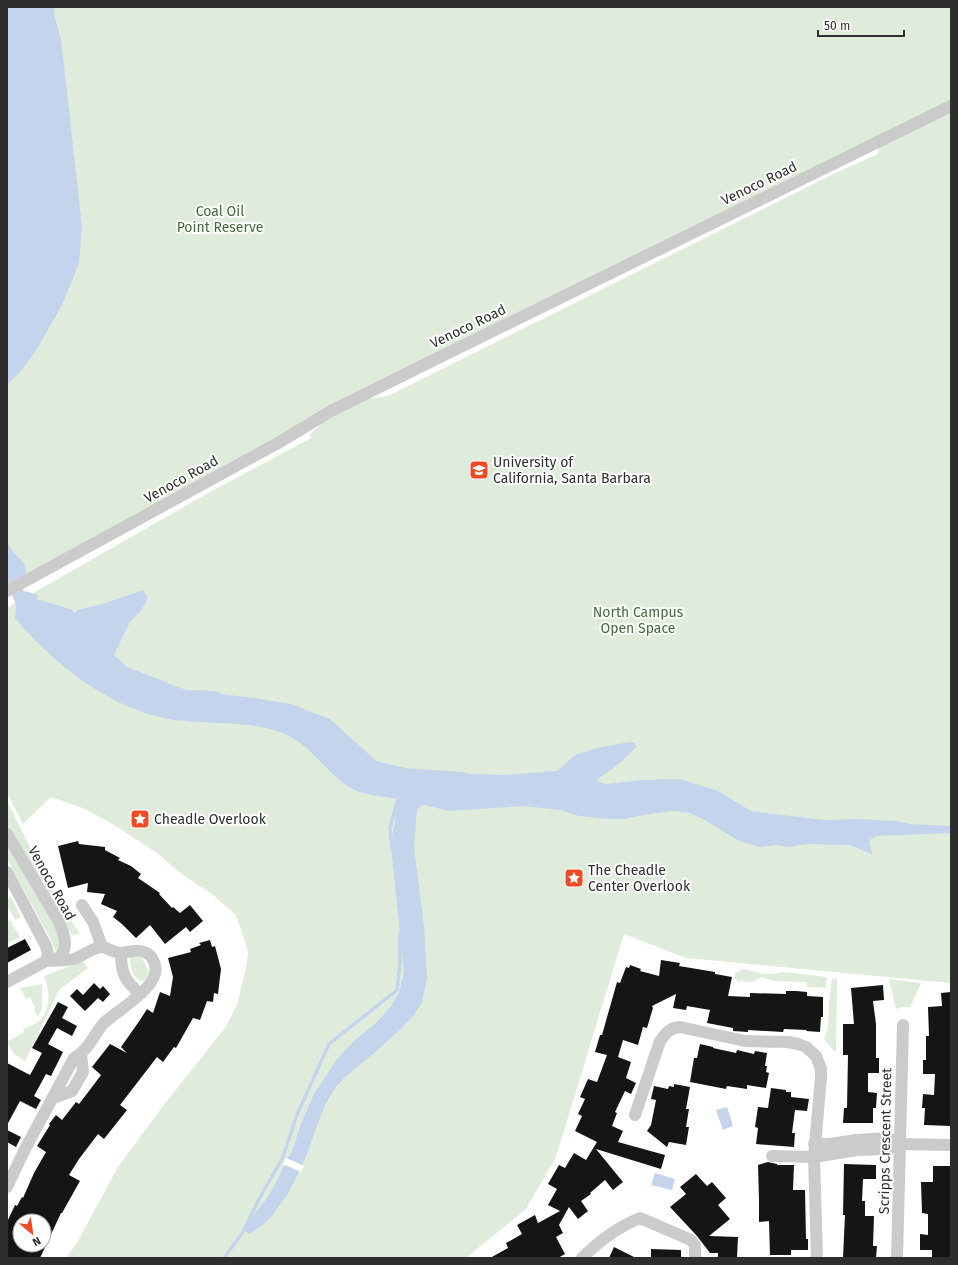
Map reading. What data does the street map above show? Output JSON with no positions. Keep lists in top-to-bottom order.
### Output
{
  "streets": {
    "street": ["Venoco Road", "Scripps Crescent Street"]
  },
  "parks": ["Coal Oil Point Reserve", "North Campus Open Space"],
  "places": {
    "school or university": ["University of California, Santa Barbara"],
    "place": ["Cheadle Overlook", "The Cheadle Center Overlook"]
  },
  "scale_bar": "50 m",
  "north": "bottom right"
}
